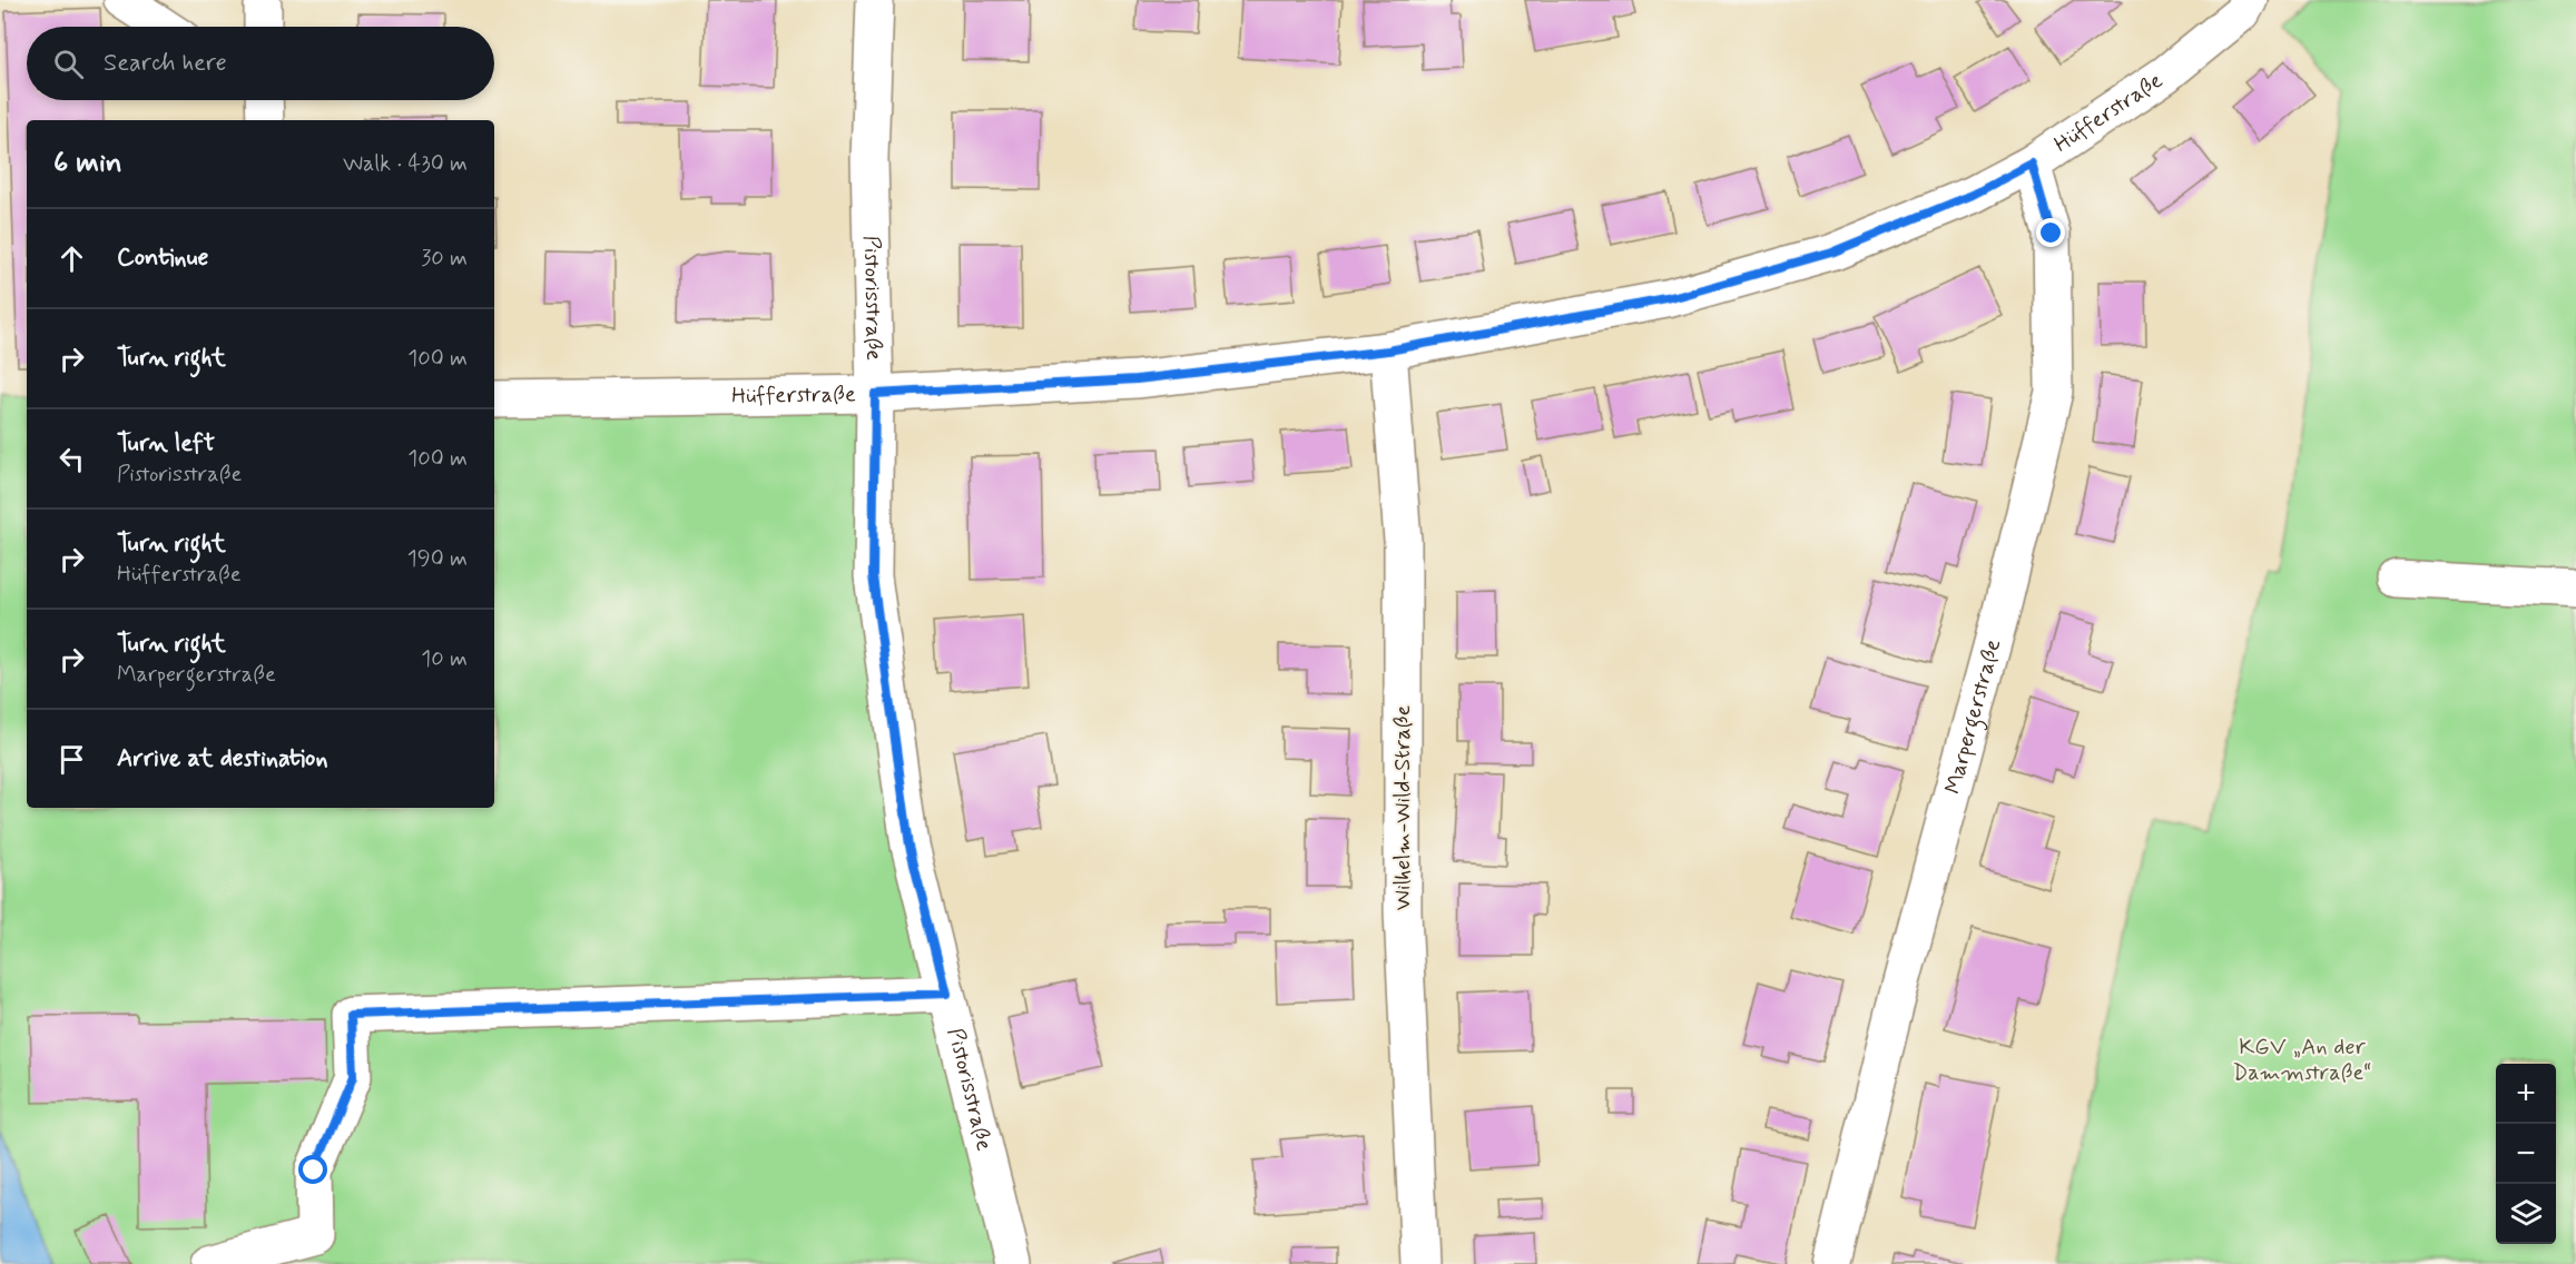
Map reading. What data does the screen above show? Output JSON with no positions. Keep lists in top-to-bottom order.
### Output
{
  "streets": {
    "street": [
      "Hüfferstraße",
      "Pistorisstraße",
      "Marpergerstraße",
      "Wilhelm-Wild-Straße"
    ]
  },
  "crossings": [
    ["Hüfferstraße", "Pistorisstraße"],
    ["Hüfferstraße", "Marpergerstraße"],
    ["Hüfferstraße", "Wilhelm-Wild-Straße"]
  ],
  "parks": ["KGV „An der Dammstraße“"],
  "page": {
    "search": "Search here",
    "heading": ["6 min", "Walk · 430 m"],
    "list": [
      ["Continue", "30 m"],
      ["Turn right", "100 m"],
      ["Turn left", "Pistorisstraße", "100 m"],
      ["Turn right", "Hüfferstraße", "190 m"],
      ["Turn right", "Marpergerstraße", "10 m"],
      "Arrive at destination"
    ],
    "map_buttons": ["+", "−"]
  }
}
